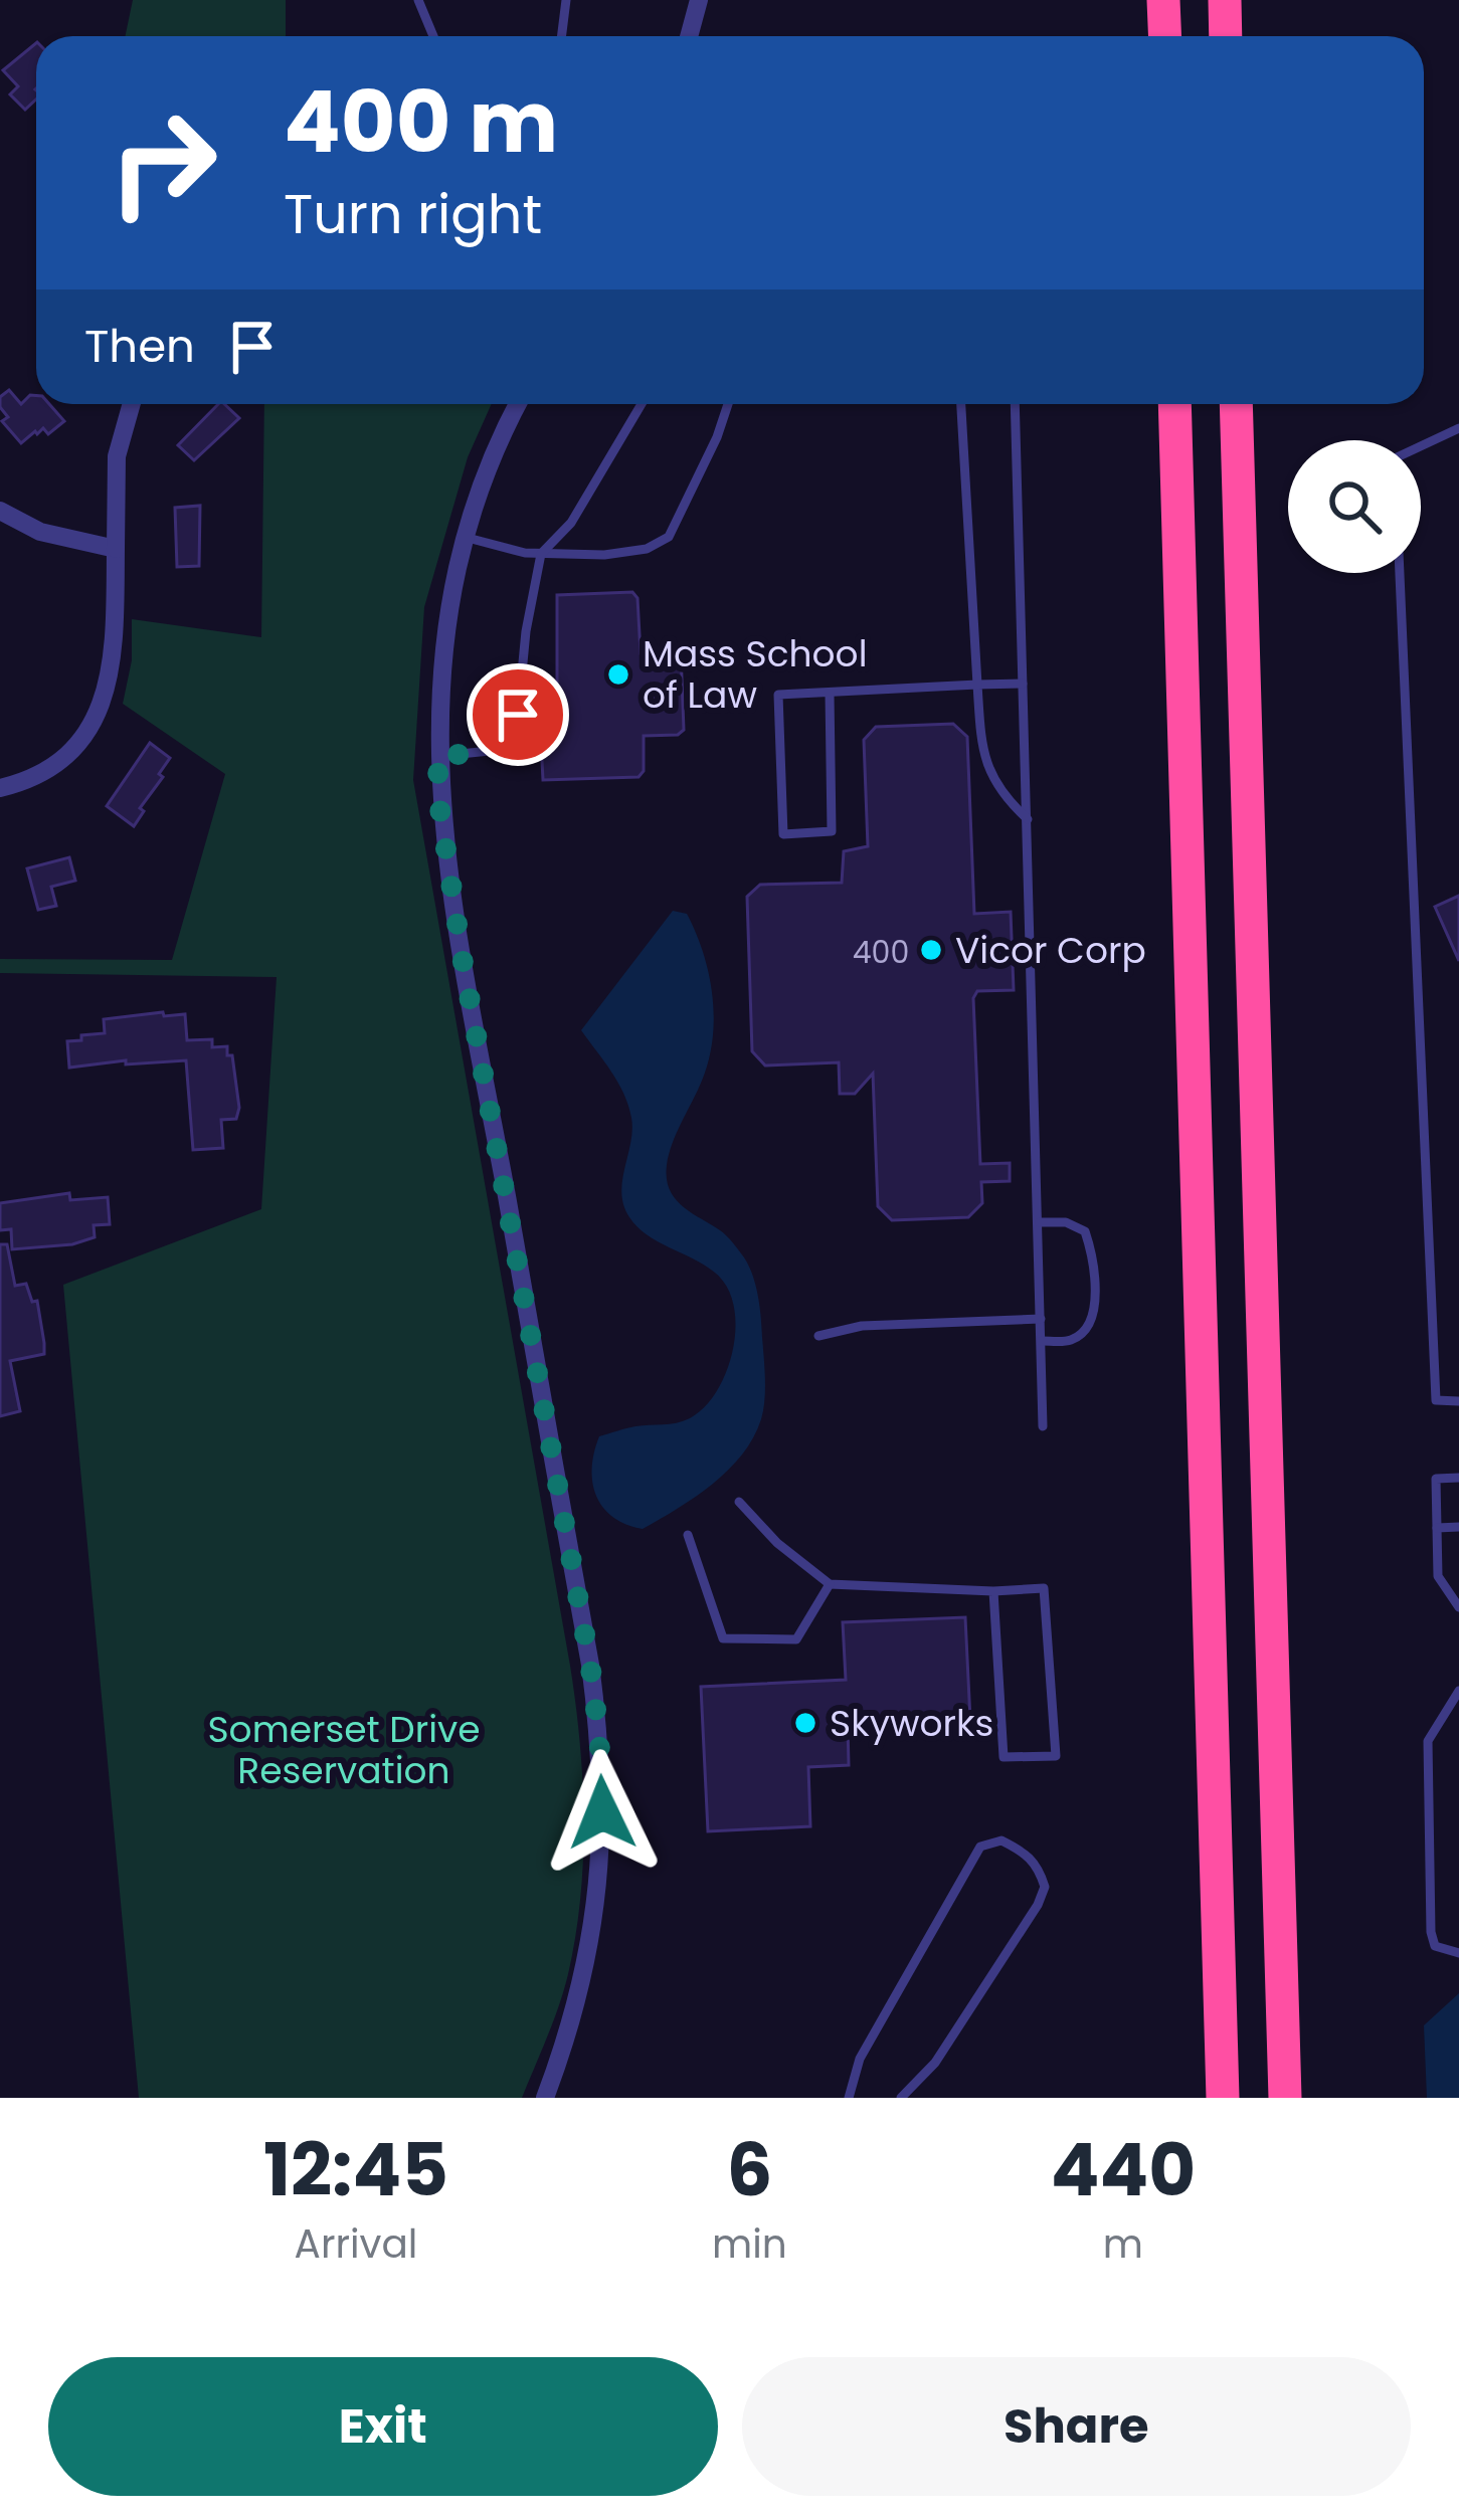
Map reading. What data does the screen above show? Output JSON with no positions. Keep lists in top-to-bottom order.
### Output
{
  "parks": ["Somerset Drive Reservation"],
  "places": ["Mass School of Law", "Vicor Corp", "Skyworks"],
  "house_numbers": ["400"],
  "page": {
    "turn": ["400 m", "Turn right"],
    "then": "Then",
    "eta": [
      "12:45",
      "Arrival",
      "6",
      "min",
      "440",
      "m"
    ],
    "buttons": ["Exit", "Share"]
  }
}
